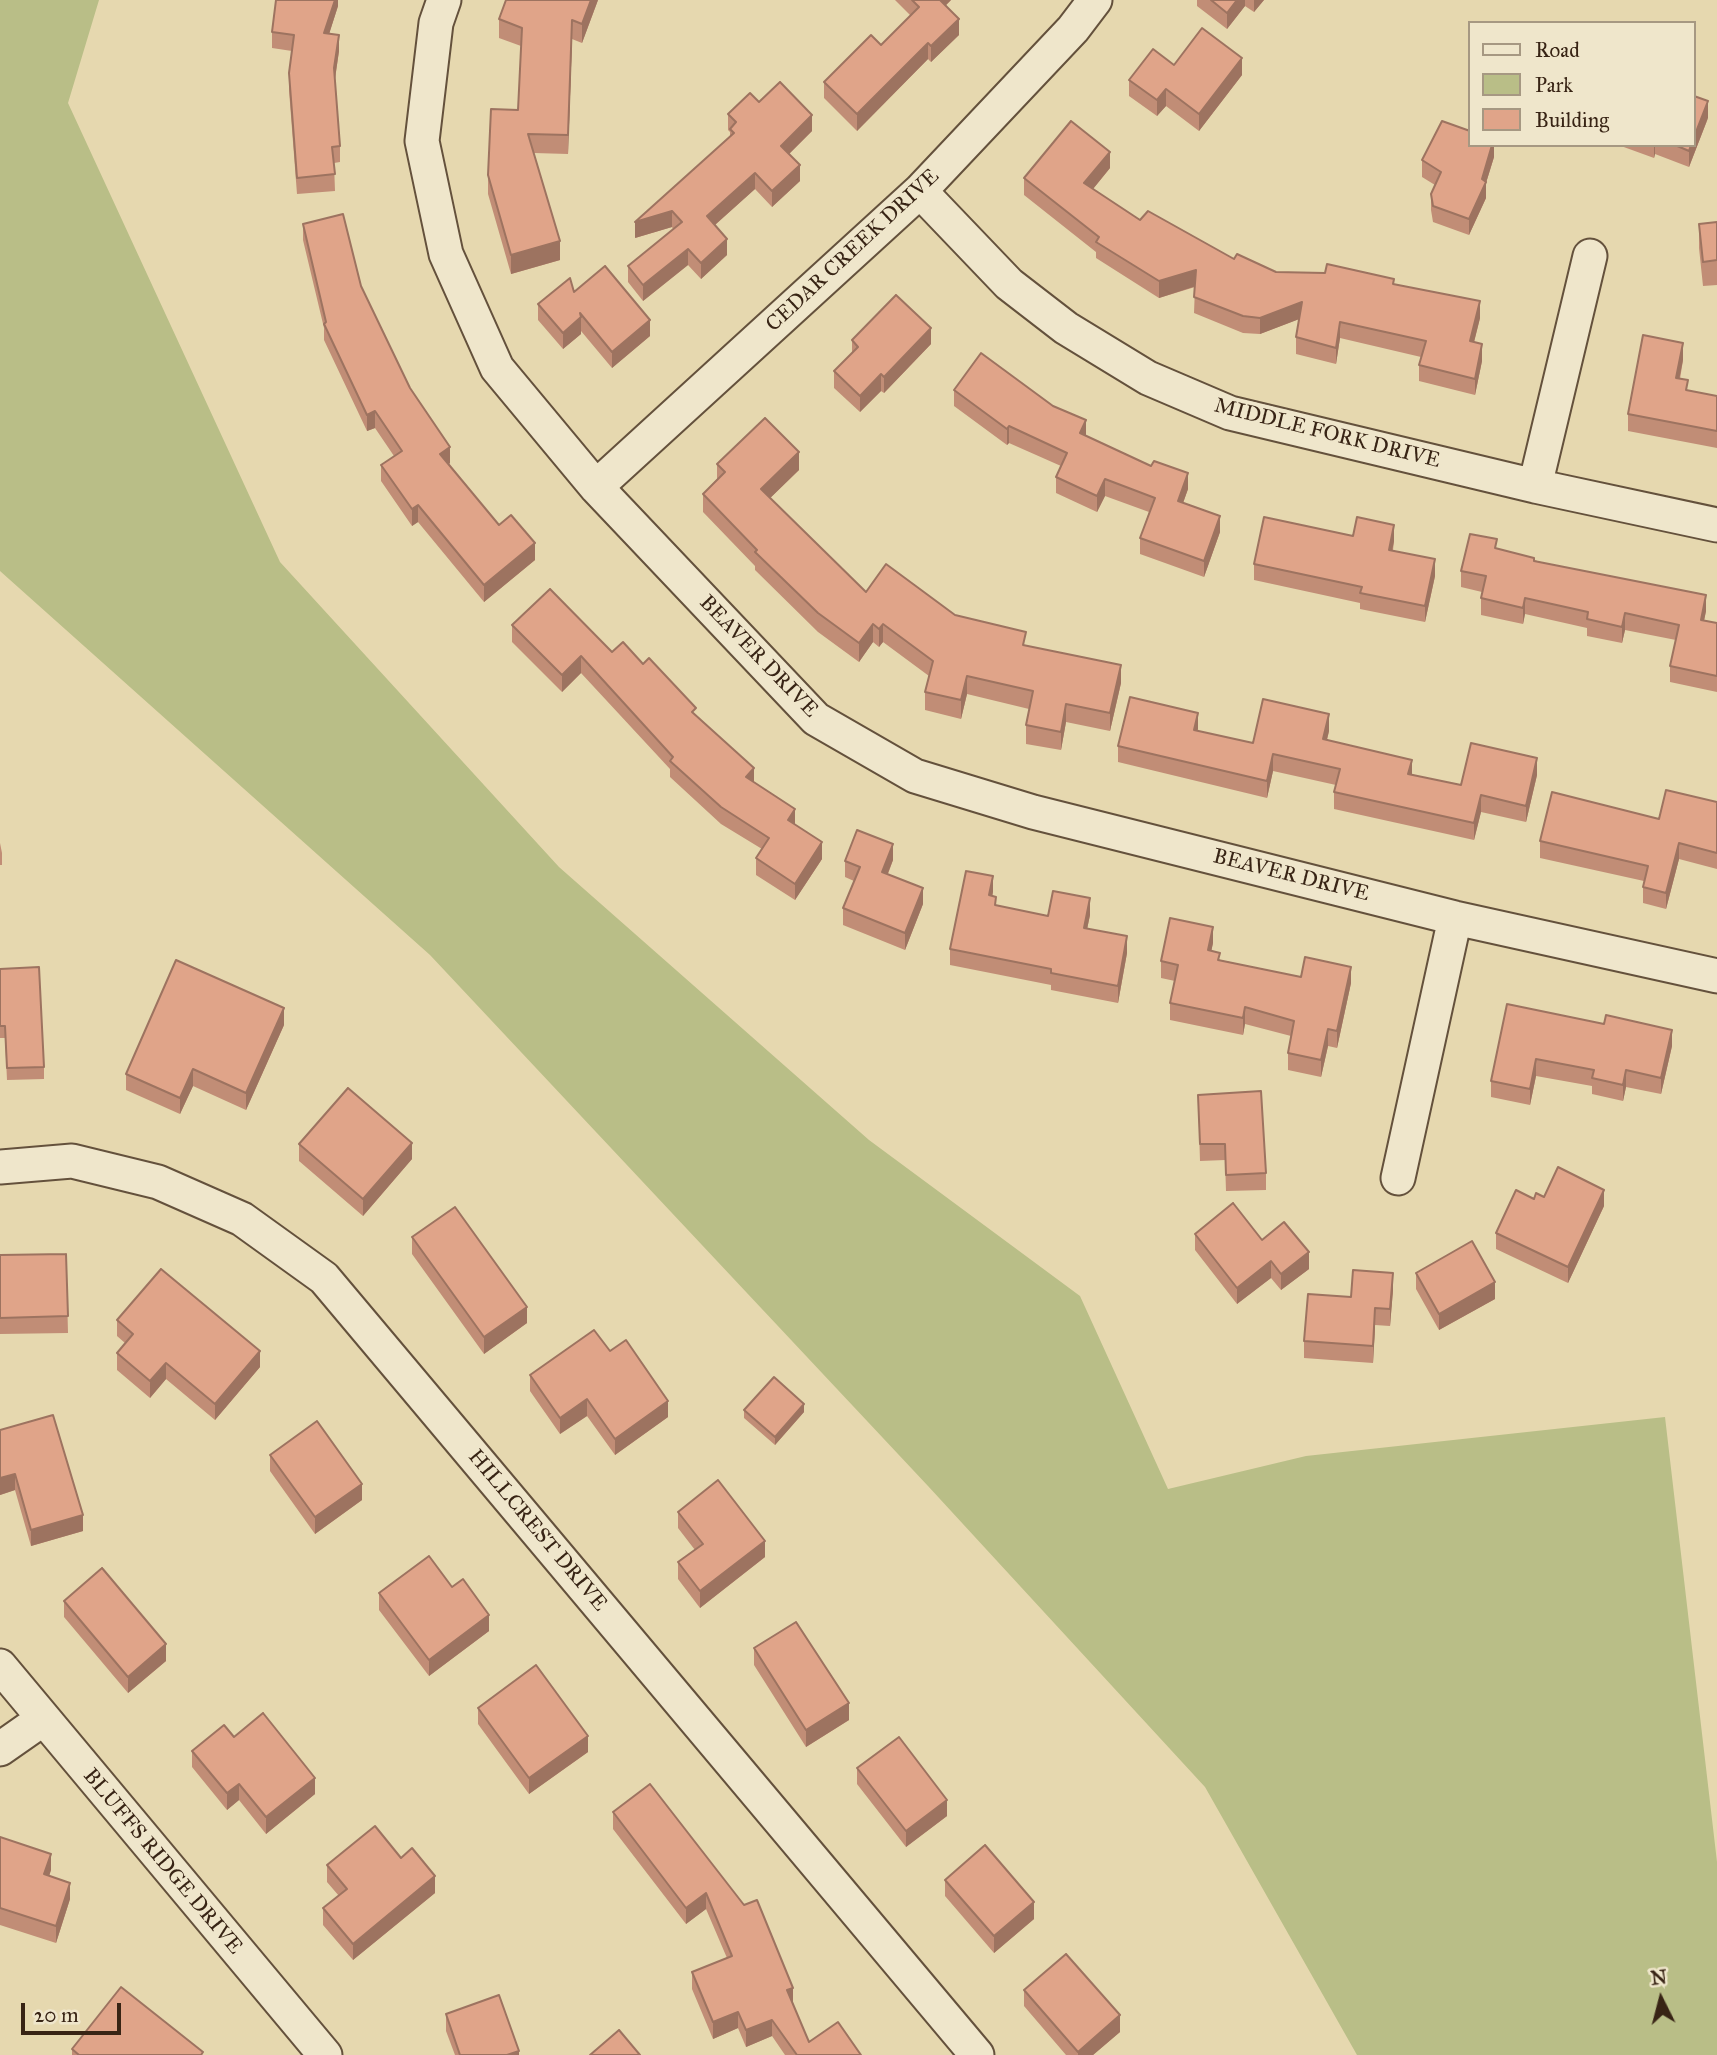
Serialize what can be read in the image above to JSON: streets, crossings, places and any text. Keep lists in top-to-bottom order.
{
  "streets": {
    "street": [
      "CEDAR CREEK DRIVE",
      "MIDDLE FORK DRIVE",
      "BEAVER DRIVE",
      "HILLCREST DRIVE",
      "BLUFFS RIDGE DRIVE"
    ]
  },
  "crossings": [
    ["CEDAR CREEK DRIVE", "MIDDLE FORK DRIVE"],
    ["CEDAR CREEK DRIVE", "BEAVER DRIVE"]
  ],
  "legend": ["Road", "Park", "Building"],
  "scale_bar": "20 m",
  "north": "top"
}
